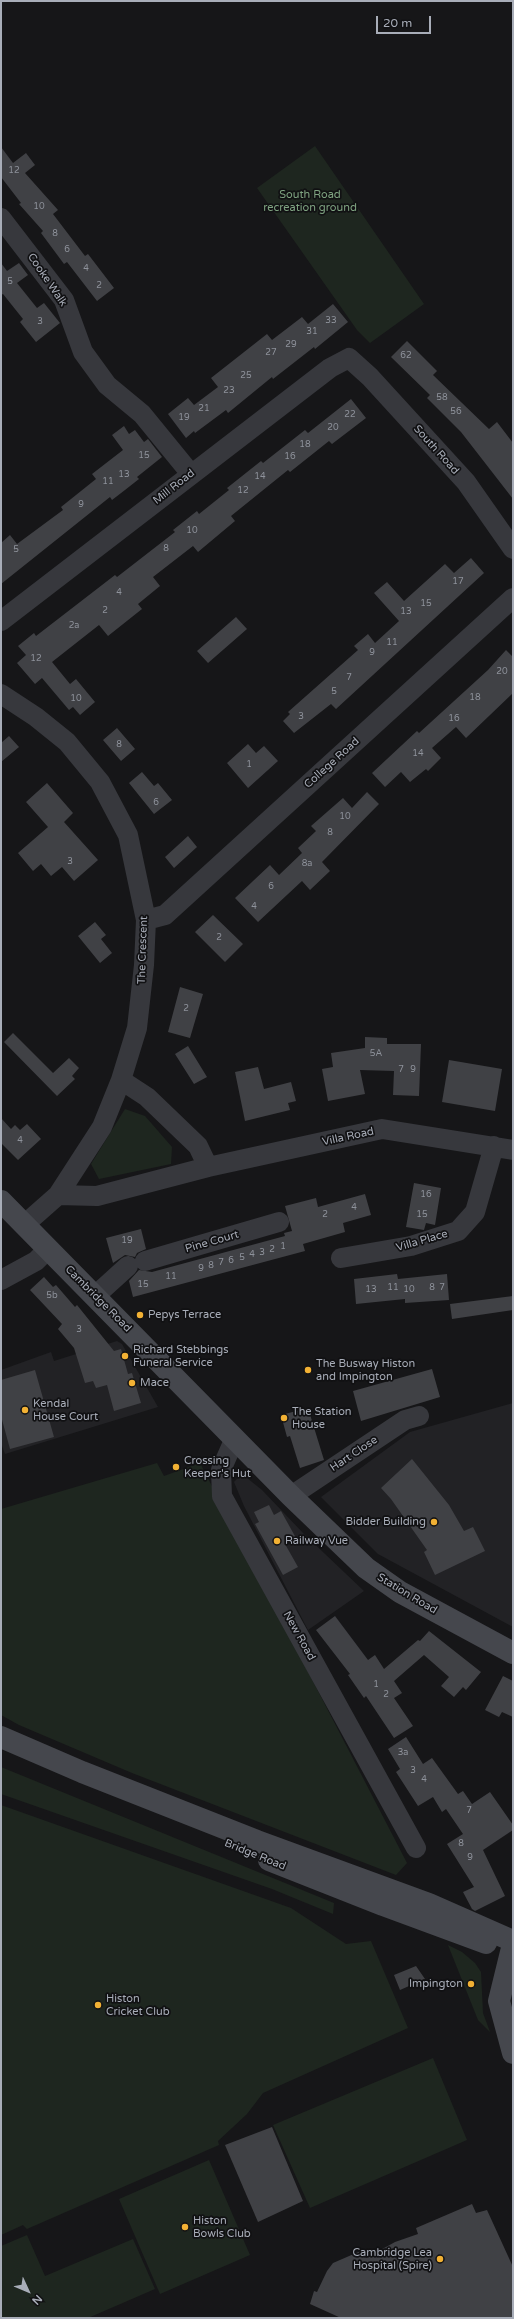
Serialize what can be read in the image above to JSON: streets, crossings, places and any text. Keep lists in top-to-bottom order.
{
  "streets": {
    "main road": ["Cambridge Road", "Station Road", "Bridge Road"],
    "street": [
      "Cooke Walk",
      "South Road",
      "Mill Road",
      "College Road",
      "The Crescent",
      "Villa Road",
      "Villa Place",
      "Pine Court",
      "Hart Close",
      "New Road"
    ]
  },
  "crossings": [
    ["Cooke Walk", "Mill Road"],
    ["South Road", "Mill Road"],
    ["College Road", "The Crescent"],
    ["The Crescent", "Villa Road"],
    ["The Crescent", "Cambridge Road"],
    ["Villa Road", "Villa Place"],
    ["Pine Court", "Cambridge Road"],
    ["Cambridge Road", "Station Road"],
    ["Hart Close", "Station Road"],
    ["Station Road", "New Road"]
  ],
  "parks": ["South Road recreation ground"],
  "places": [
    "Pepys Terrace",
    "Richard Stebbings Funeral Service",
    "The Busway Histon and Impington",
    "Mace",
    "Kendal House Court",
    "The Station House",
    "Crossing Keeper's Hut",
    "Bidder Building",
    "Railway Vue",
    "Impington",
    "Histon Cricket Club",
    "Histon Bowls Club",
    "Cambridge Lea Hospital (Spire)"
  ],
  "house_numbers": [
    "12",
    "10",
    "8",
    "6",
    "4",
    "5",
    "2",
    "33",
    "3",
    "31",
    "29",
    "27",
    "62",
    "25",
    "23",
    "58",
    "21",
    "56",
    "22",
    "19",
    "20",
    "18",
    "15",
    "16",
    "13",
    "14",
    "11",
    "12",
    "9",
    "10",
    "8",
    "5",
    "17",
    "4",
    "15",
    "2",
    "13",
    "2a",
    "11",
    "9",
    "12",
    "20",
    "7",
    "5",
    "18",
    "10",
    "3",
    "16",
    "8",
    "14",
    "1",
    "6",
    "10",
    "8",
    "3",
    "8a",
    "6",
    "4",
    "2",
    "2",
    "5A",
    "7",
    "9",
    "4",
    "16",
    "4",
    "2",
    "15",
    "19",
    "1",
    "2",
    "3",
    "4",
    "5",
    "6",
    "7",
    "8",
    "9",
    "11",
    "15",
    "11",
    "8",
    "7",
    "13",
    "10",
    "5b",
    "3",
    "1",
    "2",
    "3a",
    "3",
    "4",
    "7",
    "8",
    "9"
  ],
  "scale_bar": "20 m",
  "north": "bottom right"
}
